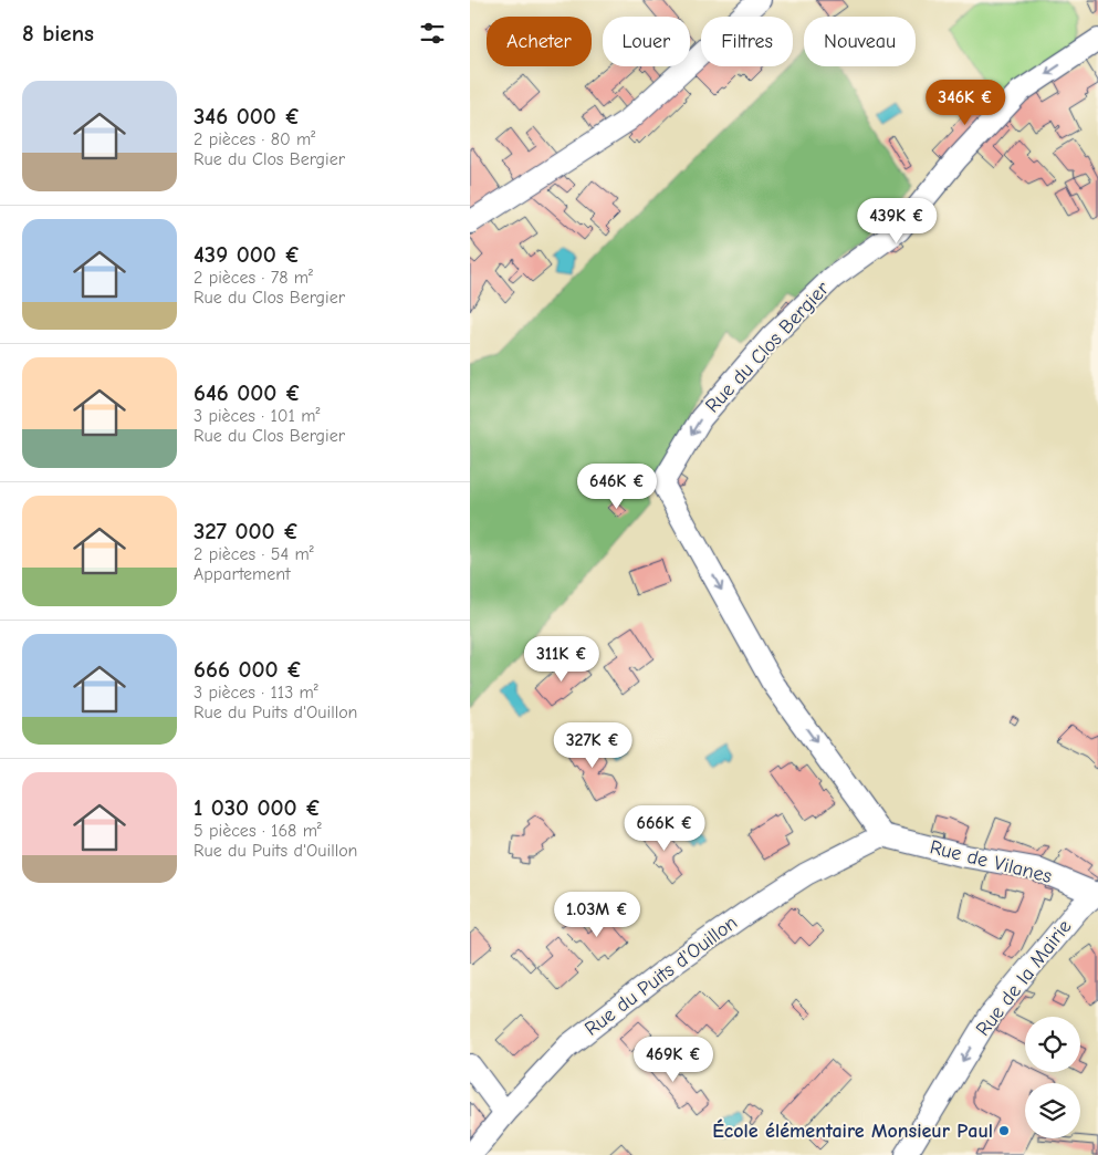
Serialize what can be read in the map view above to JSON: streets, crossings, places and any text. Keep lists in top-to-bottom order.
{
  "streets": {
    "street": [
      "Rue du Clos Bergier",
      "Rue de Vilanes",
      "Rue du Puits d'Ouillon",
      "Rue de la Mairie"
    ]
  },
  "crossings": [
    ["Rue du Clos Bergier", "Rue de Vilanes"],
    ["Rue du Clos Bergier", "Rue du Puits d'Ouillon"],
    ["Rue de Vilanes", "Rue du Puits d'Ouillon"],
    ["Rue de Vilanes", "Rue de la Mairie"]
  ],
  "one_way": ["Rue de la Mairie"],
  "places": ["École élémentaire Monsieur Paul"],
  "page": {
    "heading": "8 biens",
    "chip": [
      "Acheter",
      "Louer",
      "Filtres",
      "Nouveau"
    ],
    "list": [
      {
        "name": "346 000 €",
        "note": "2 pièces · 80 m² · Rue du Clos Bergier"
      },
      {
        "name": "439 000 €",
        "note": "2 pièces · 78 m² · Rue du Clos Bergier"
      },
      {
        "name": "646 000 €",
        "note": "3 pièces · 101 m² · Rue du Clos Bergier"
      },
      {
        "name": "327 000 €",
        "note": "2 pièces · 54 m² · Appartement"
      },
      {
        "name": "666 000 €",
        "note": "3 pièces · 113 m² · Rue du Puits d'Ouillon"
      },
      {
        "name": "1 030 000 €",
        "note": "5 pièces · 168 m² · Rue du Puits d'Ouillon"
      }
    ],
    "price": [
      "346K €",
      "439K €",
      "646K €",
      "311K €",
      "327K €",
      "666K €",
      "1.03M €",
      "469K €"
    ]
  }
}
